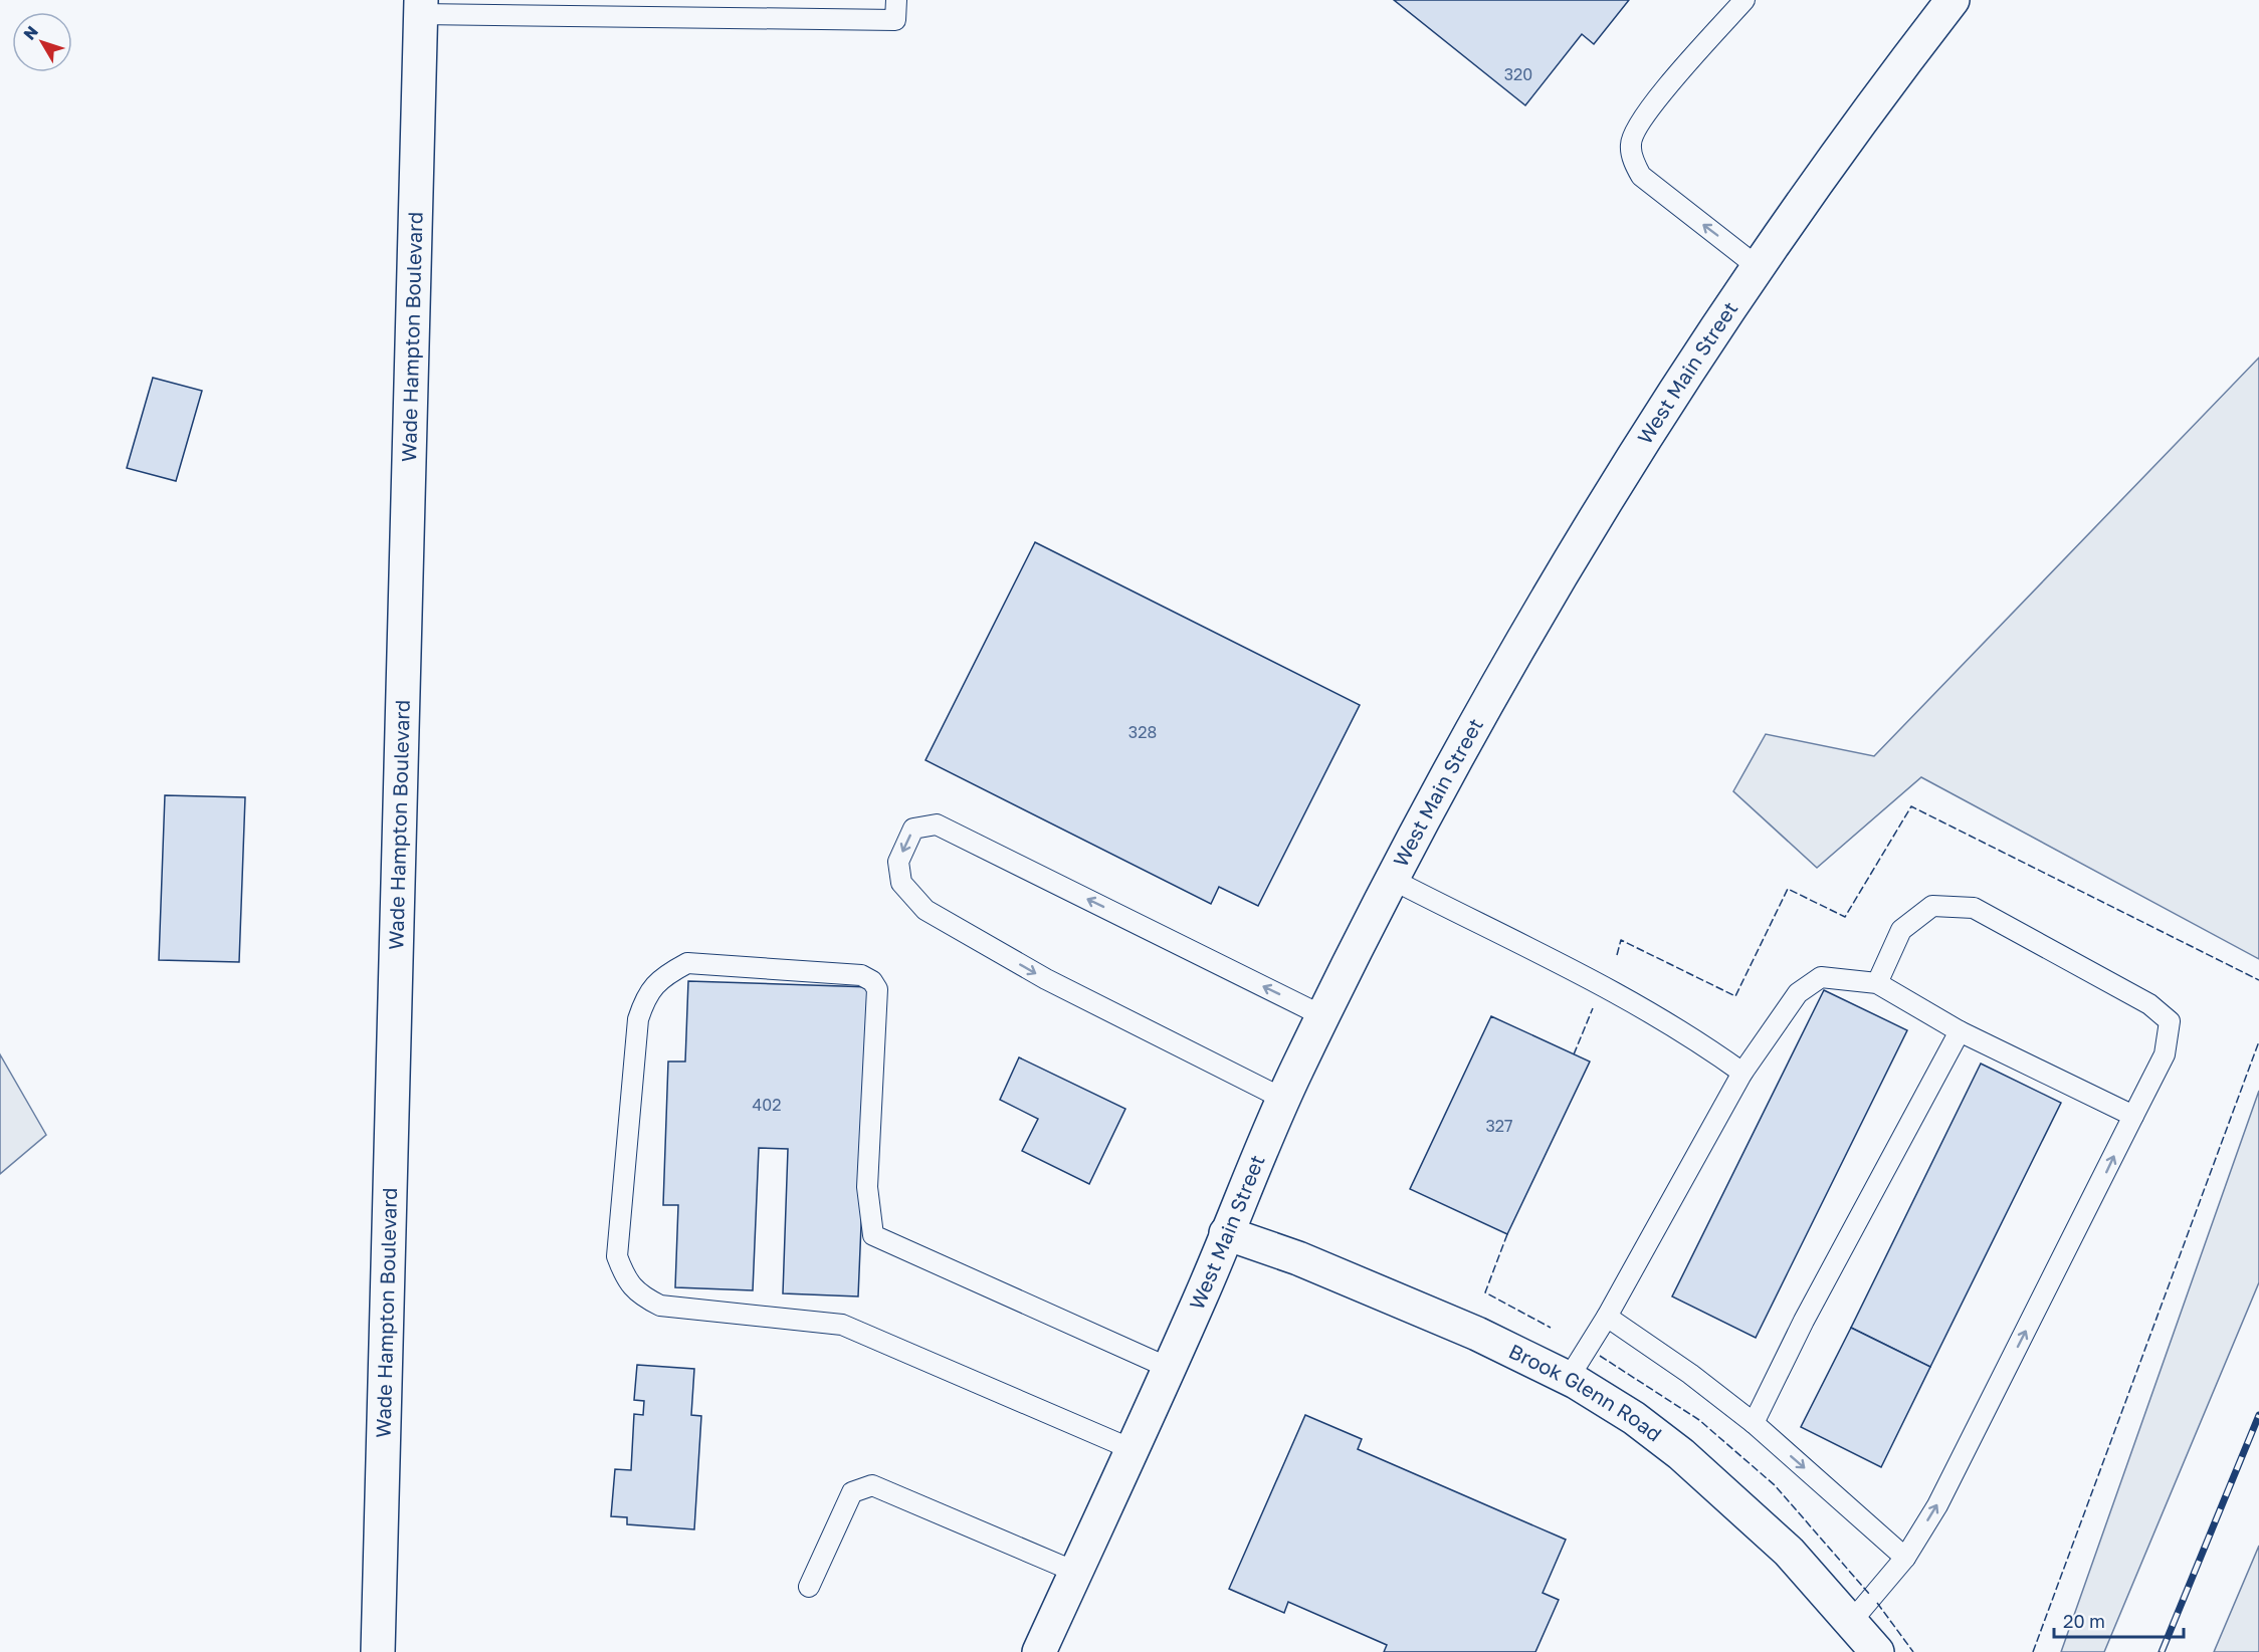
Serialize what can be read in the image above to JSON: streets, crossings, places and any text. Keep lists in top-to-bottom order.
{
  "streets": {
    "street": ["Wade Hampton Boulevard", "West Main Street", "Brook Glenn Road"]
  },
  "crossings": [
    ["West Main Street", "Brook Glenn Road"]
  ],
  "house_numbers": [
    "320",
    "328",
    "402",
    "327"
  ],
  "scale_bar": "20 m",
  "north": "top left"
}
